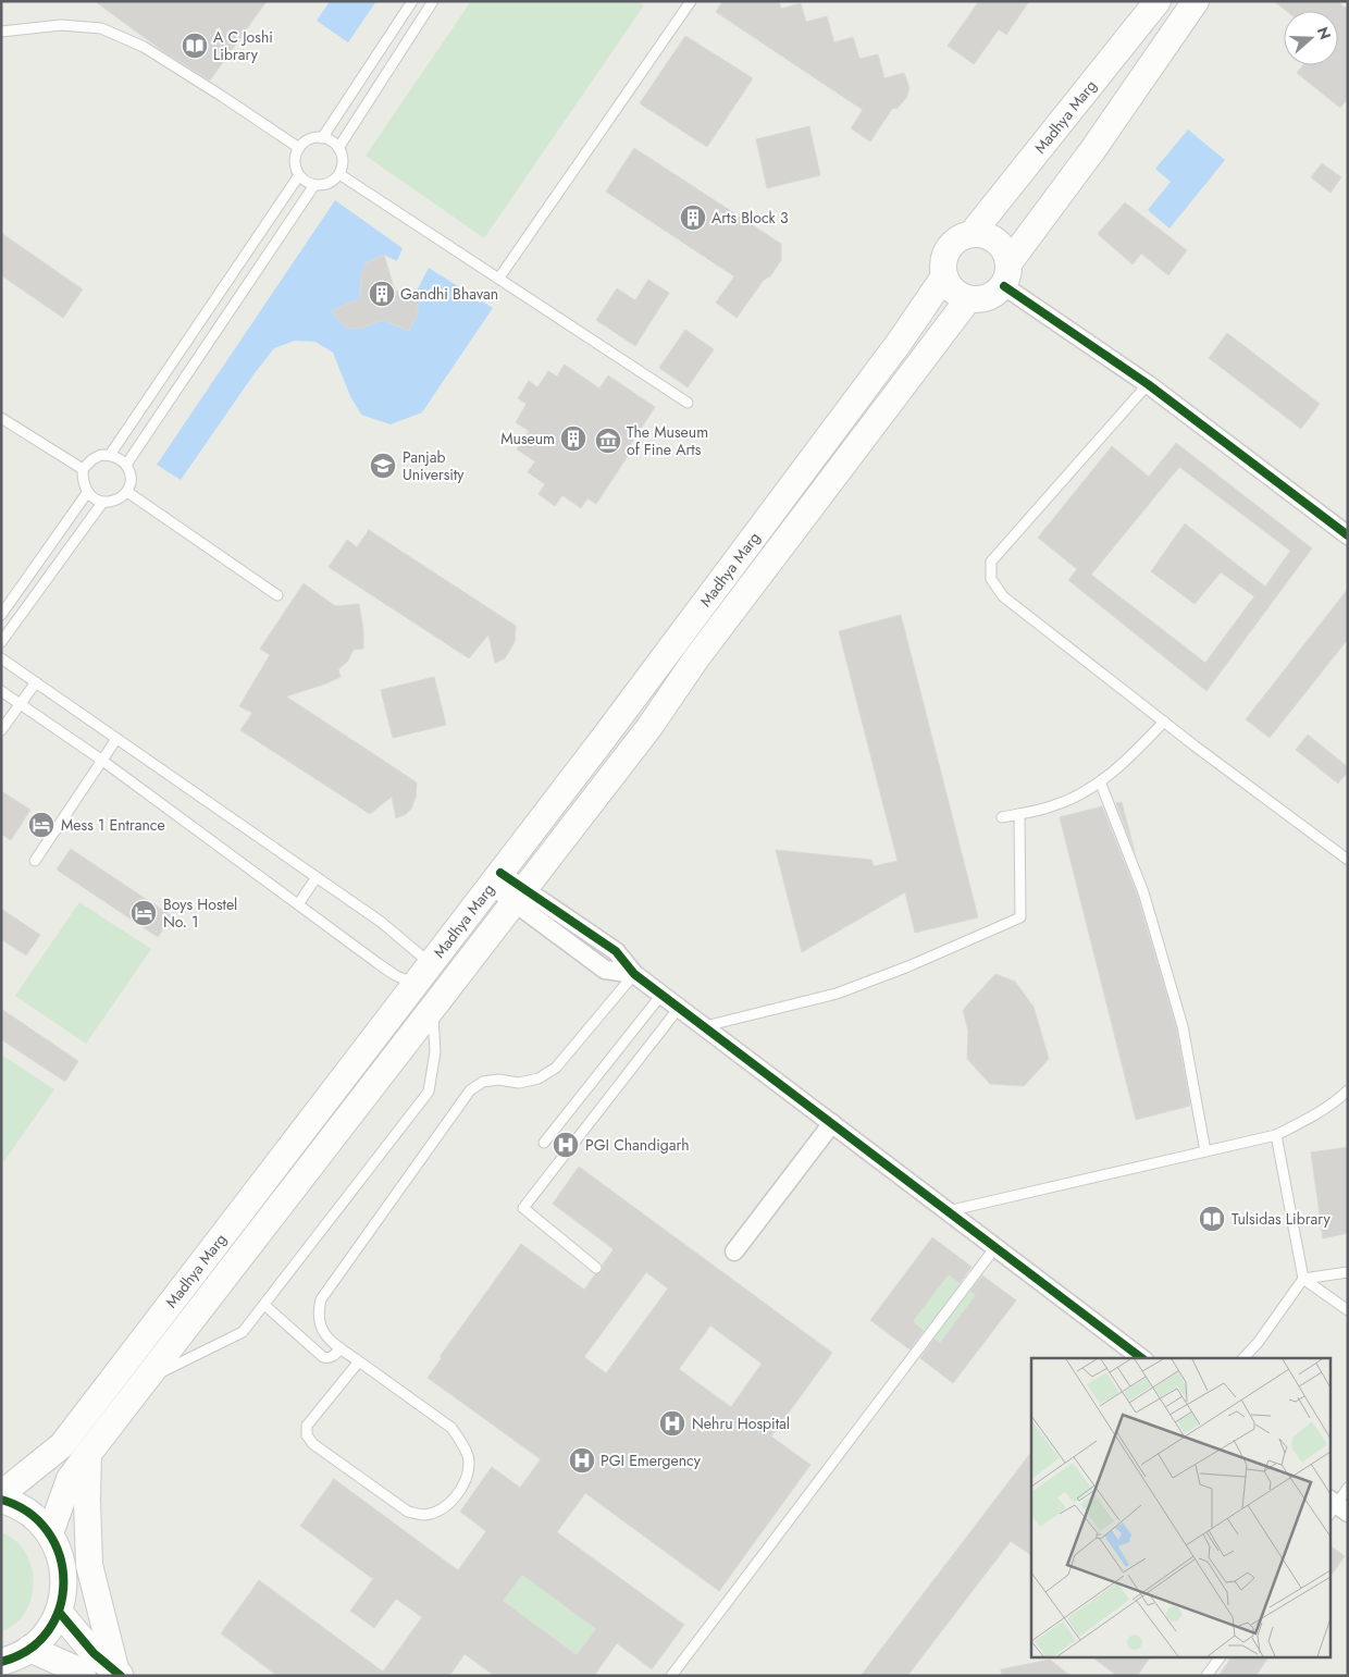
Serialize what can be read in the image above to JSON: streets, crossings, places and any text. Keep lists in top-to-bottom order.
{
  "streets": {
    "main road": ["Madhya Marg"]
  },
  "places": {
    "library": ["A C Joshi Library", "Tulsidas Library"],
    "building": ["Arts Block 3", "Gandhi Bhavan", "Museum"],
    "museum": ["The Museum of Fine Arts"],
    "school or university": ["Panjab University"],
    "hotel": ["Mess 1 Entrance", "Boys Hostel No. 1"],
    "hospital": ["PGI Chandigarh", "Nehru Hospital", "PGI Emergency"]
  },
  "north": "right"
}
